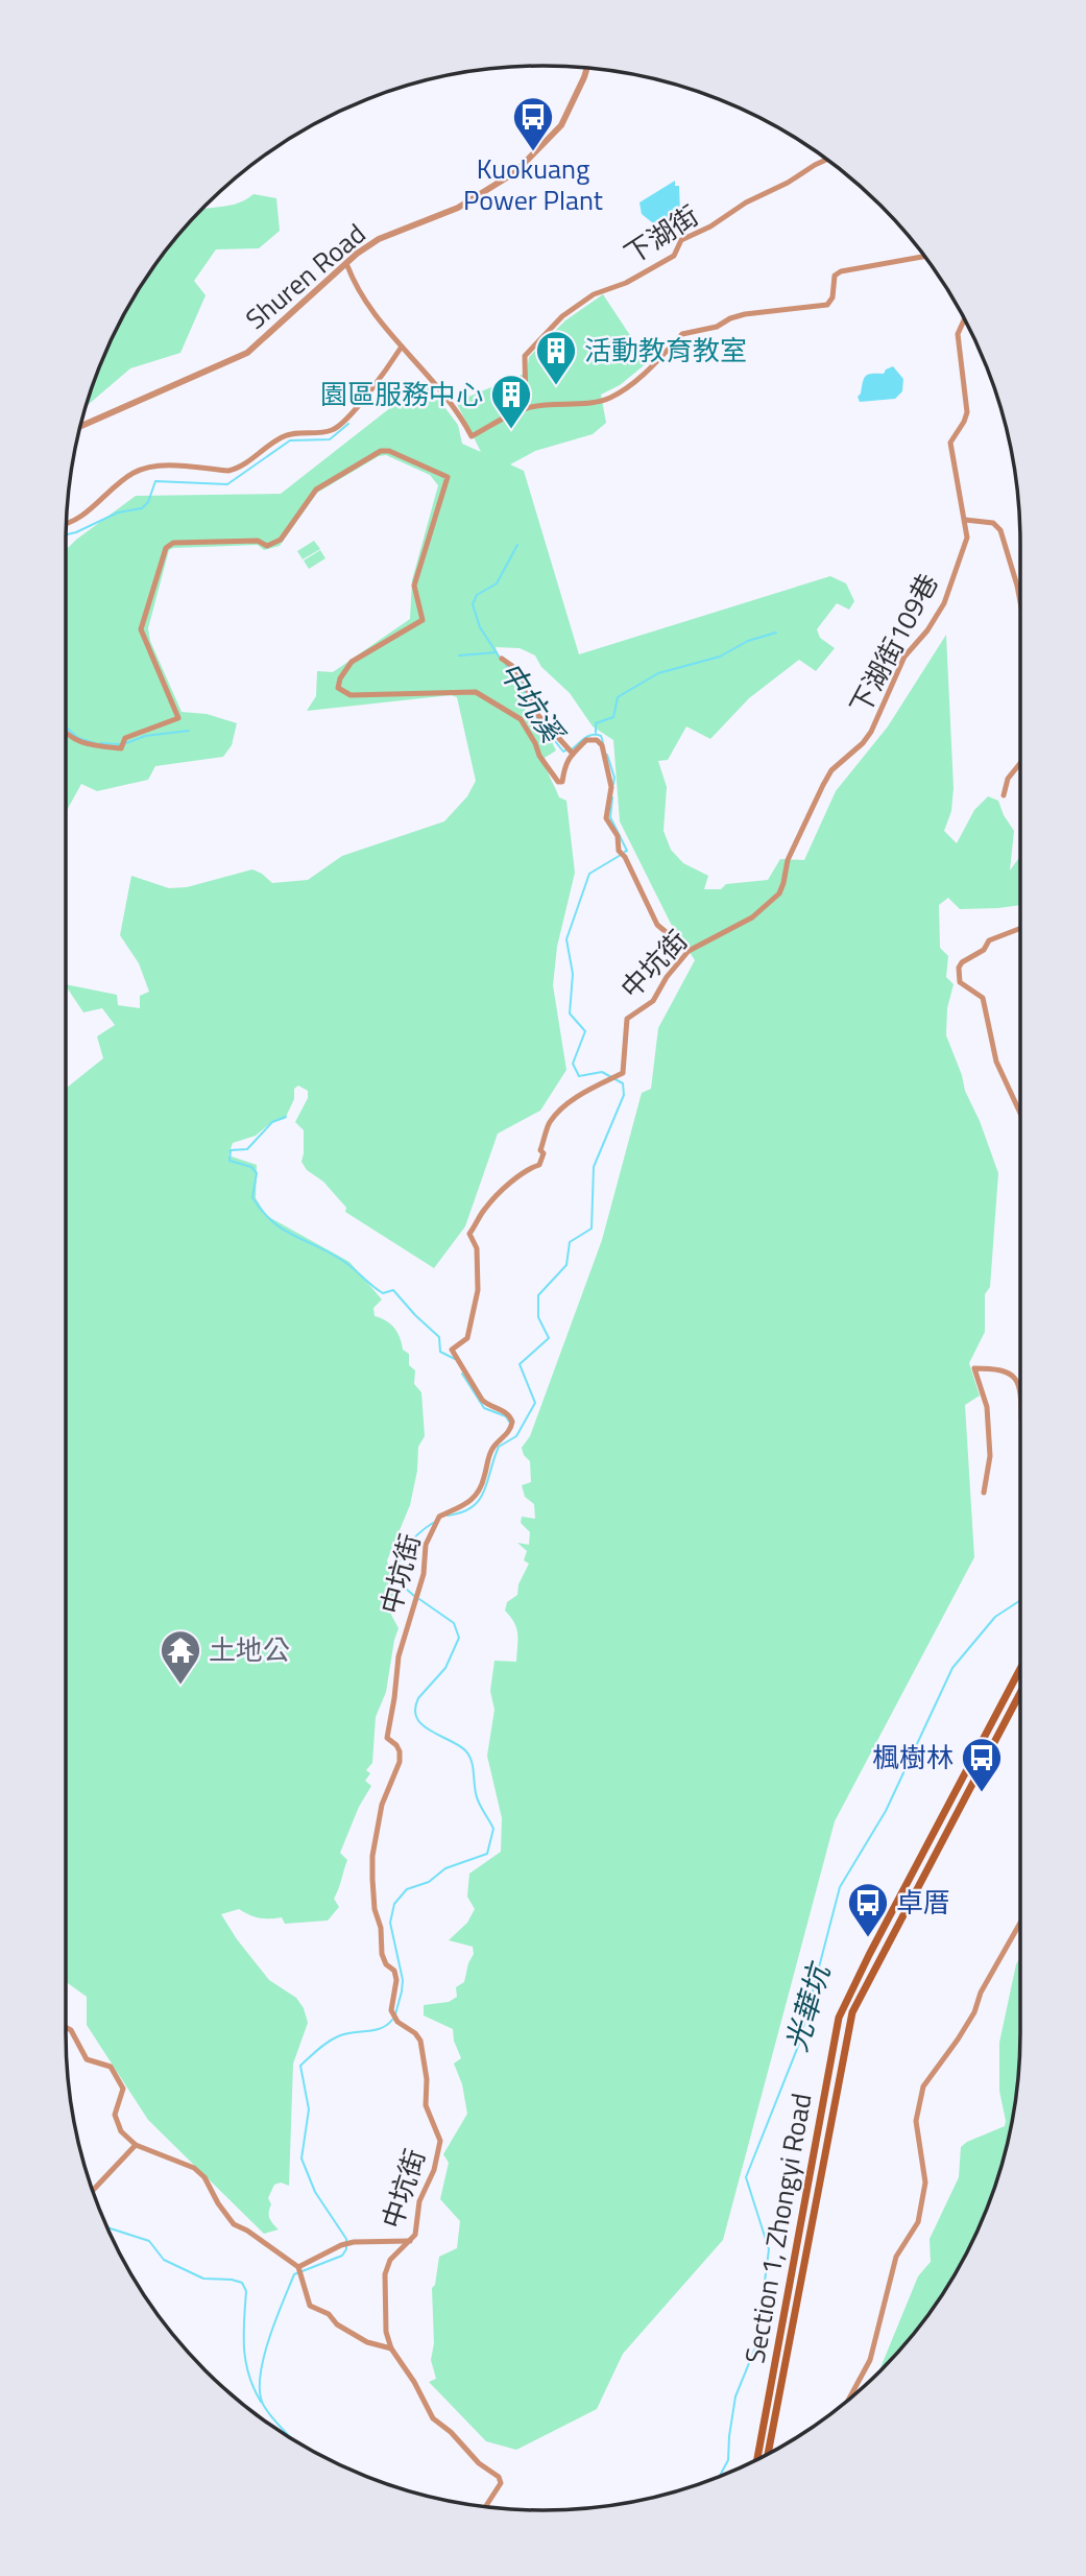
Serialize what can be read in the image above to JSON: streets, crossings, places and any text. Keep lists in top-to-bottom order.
{
  "streets": {
    "main road": ["Section 1, Zhongyi Road"],
    "street": [
      "下湖街",
      "Shuren Road",
      "下湖街109巷",
      "中坑街"
    ]
  },
  "crossings": [
    ["下湖街109巷", "中坑街"]
  ],
  "water": ["中坑溪", "光華坑"],
  "places": {
    "bus stop": ["Kuokuang Power Plant", "楓樹林", "卓厝"],
    "building": ["活動教育教室", "園區服務中心"],
    "temple": ["土地公"]
  }
}
